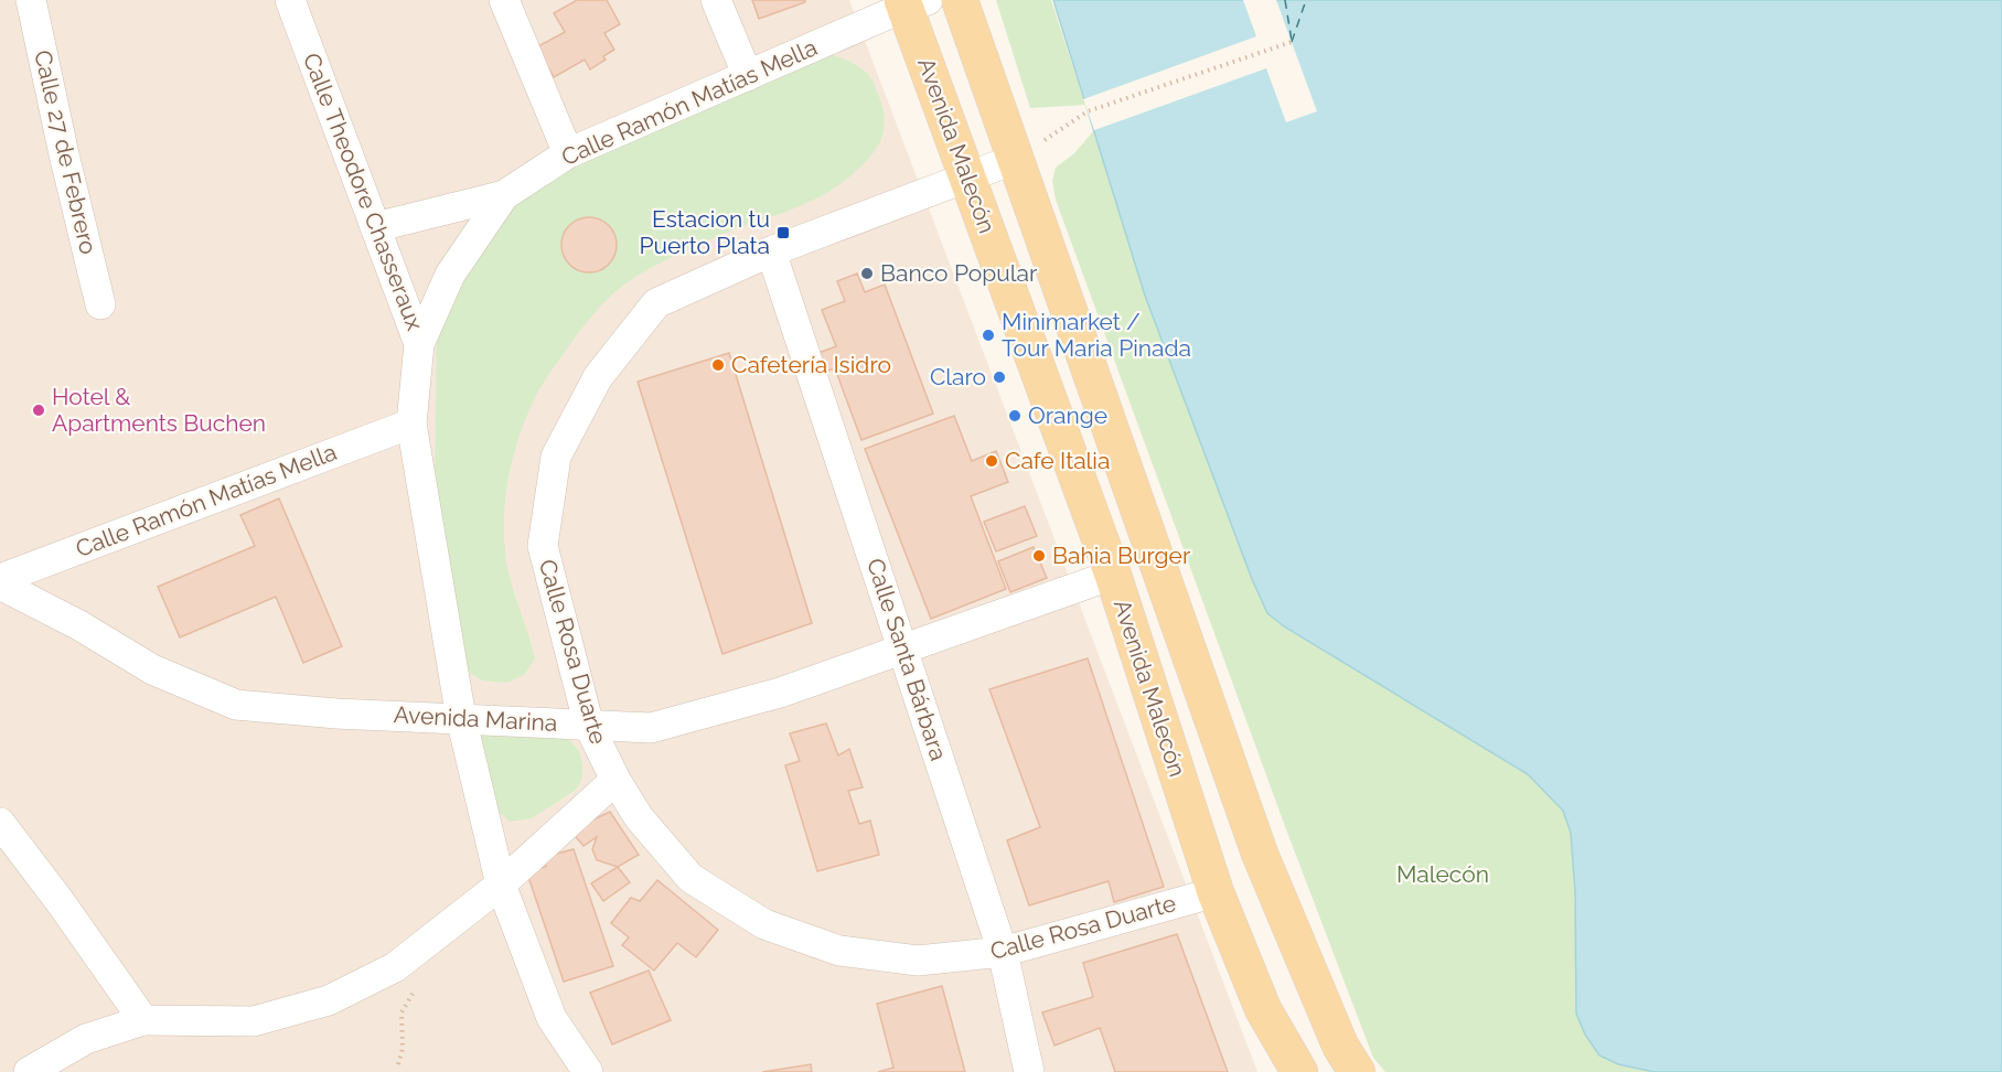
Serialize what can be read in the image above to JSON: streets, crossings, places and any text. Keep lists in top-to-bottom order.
{
  "streets": {
    "main road": ["Avenida Malecón"],
    "street": [
      "Calle Ramón Matías Mella",
      "Calle 27 de Febrero",
      "Calle Theodore Chasseraux",
      "Calle Rosa Duarte",
      "Calle Santa Bárbara",
      "Avenida Marina"
    ]
  },
  "crossings": [
    ["Calle Ramón Matías Mella", "Avenida Malecón"],
    ["Calle Ramón Matías Mella", "Calle Theodore Chasseraux"],
    ["Avenida Malecón", "Calle Rosa Duarte"],
    ["Avenida Malecón", "Avenida Marina"],
    ["Calle Theodore Chasseraux", "Avenida Marina"],
    ["Calle Rosa Duarte", "Calle Santa Bárbara"],
    ["Calle Rosa Duarte", "Avenida Marina"],
    ["Calle Santa Bárbara", "Avenida Marina"]
  ],
  "parks": ["Malecón"],
  "places": {
    "transit": ["Estacion tu Puerto Plata"],
    "other": [
      "Banco Popular",
      "Minimarket / Tour Maria Pinada",
      "Cafetería Isidro",
      "Claro",
      "Hotel & Apartments Buchen",
      "Orange",
      "Cafe Italia",
      "Bahia Burger"
    ]
  }
}
